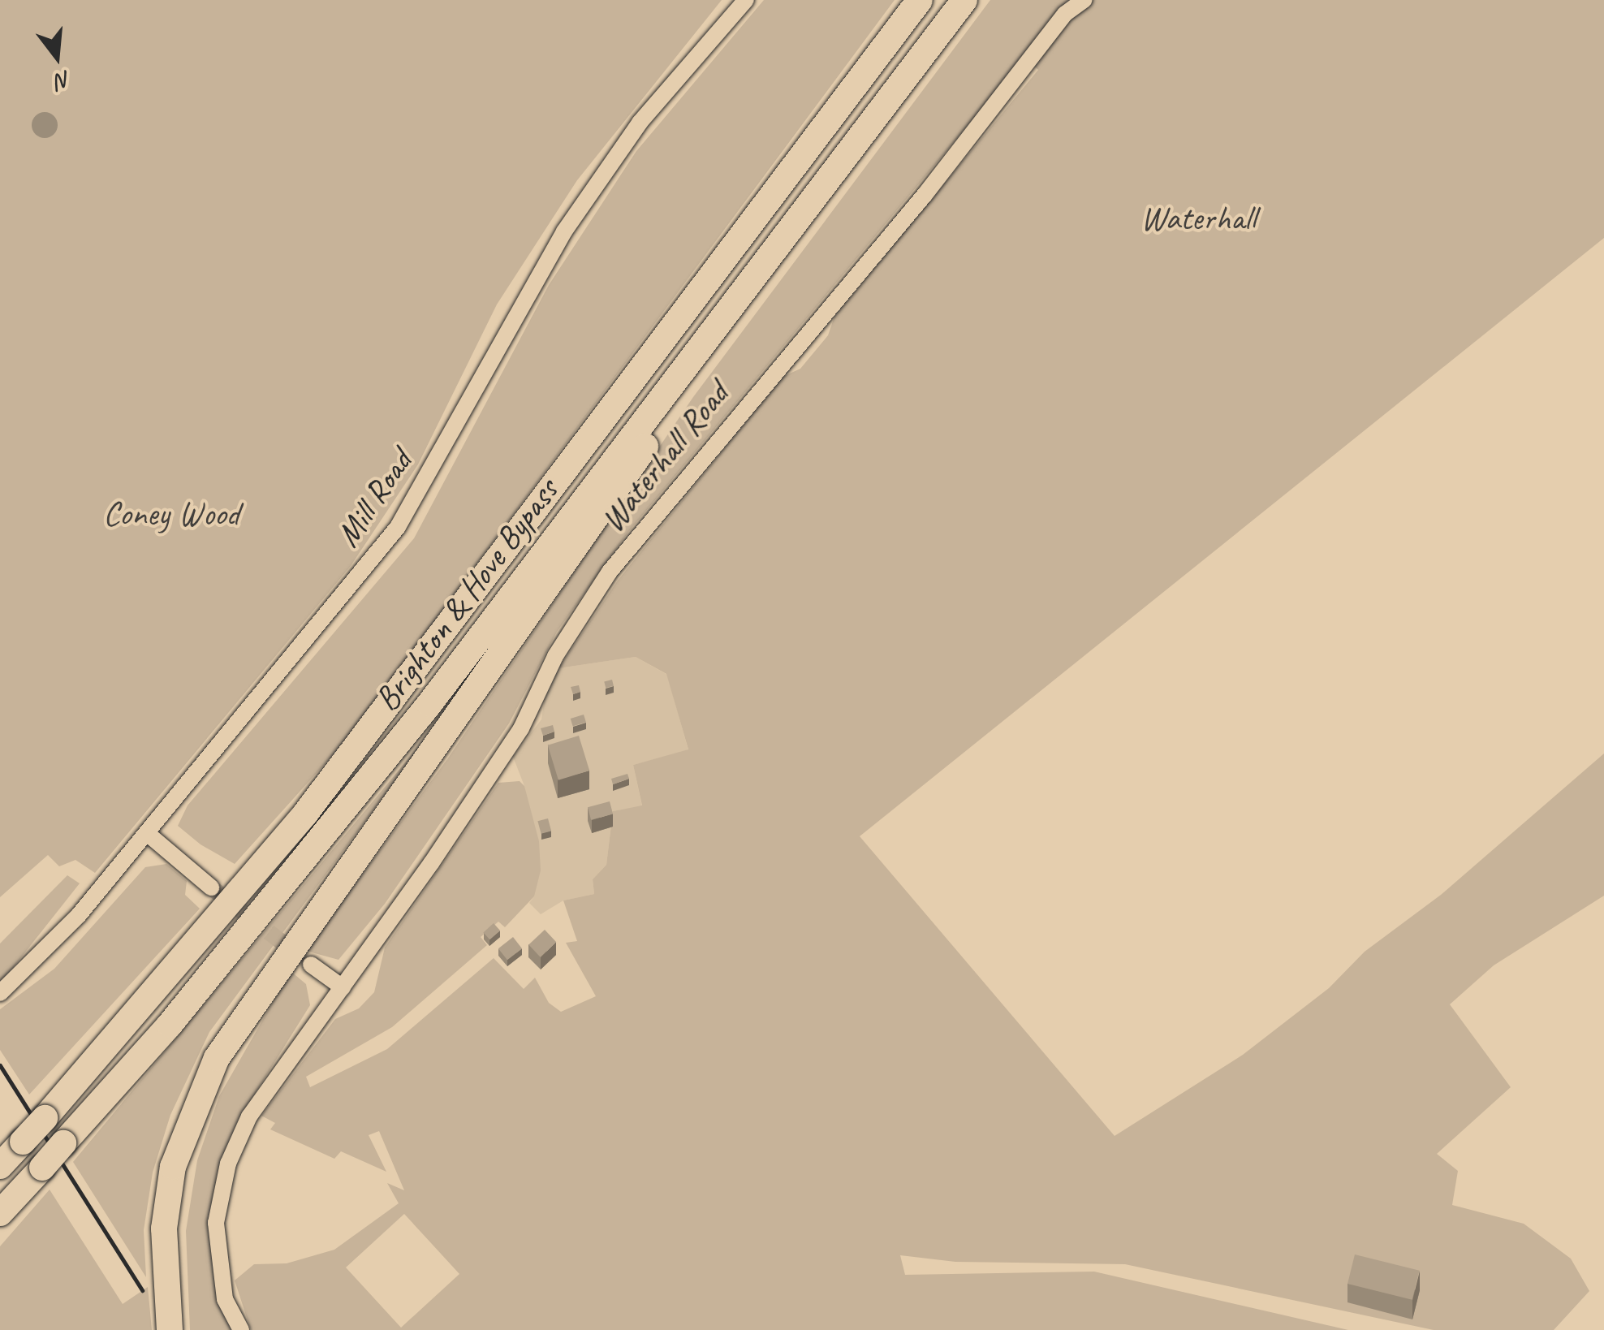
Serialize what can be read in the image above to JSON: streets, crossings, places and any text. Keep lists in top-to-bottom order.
{
  "streets": {
    "highway": ["Brighton & Hove Bypass"],
    "street": ["Waterhall Road", "Mill Road"]
  },
  "parks": ["Waterhall", "Coney Wood"],
  "north": "bottom"
}
